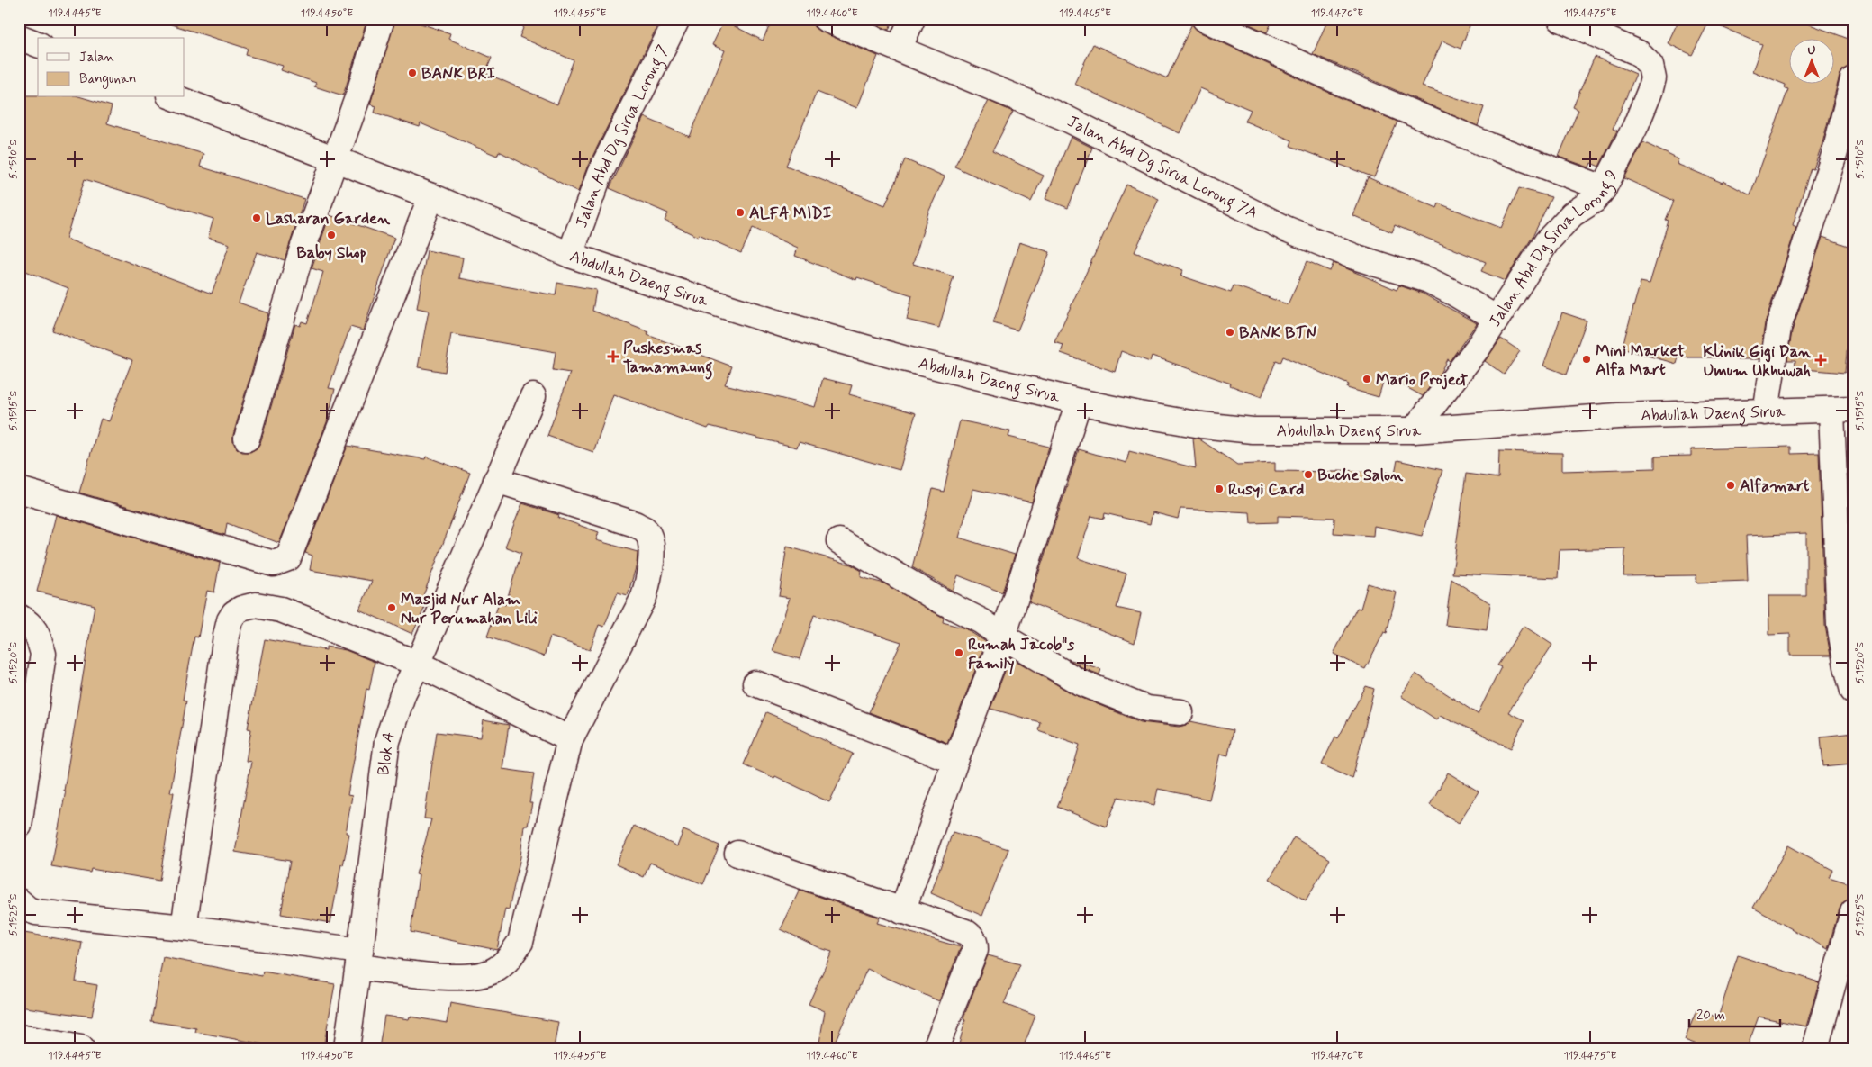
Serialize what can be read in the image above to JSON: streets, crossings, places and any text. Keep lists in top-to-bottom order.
{
  "streets": {
    "street": [
      "Jalan Abd Dg Sirua Lorong 7",
      "Jalan Abd Dg Sirua Lorong 7A",
      "Jalan Abd Dg Sirua Lorong 9",
      "Abdullah Daeng Sirua",
      "Blok A"
    ]
  },
  "crossings": [
    ["Jalan Abd Dg Sirua Lorong 7", "Abdullah Daeng Sirua"],
    ["Jalan Abd Dg Sirua Lorong 7A", "Jalan Abd Dg Sirua Lorong 9"],
    ["Jalan Abd Dg Sirua Lorong 9", "Abdullah Daeng Sirua"]
  ],
  "places": {
    "other": [
      "BANK BRI",
      "ALFA MIDI",
      "Lasharan Garden",
      "Baby Shop",
      "BANK BTN",
      "Mini Market Alfa Mart",
      "Mario Project",
      "Buche Salon",
      "Alfamart",
      "Rusyi Card",
      "Masjid Nur Alam Nur Perumahan Lili",
      "Rumah Jacob\"s Family"
    ],
    "health": ["Puskesmas Tamamaung", "Klinik Gigi Dan Umum Ukhuwah"]
  },
  "legend": ["Jalan", "Bangunan"],
  "scale_bar": "20 m",
  "north": "top",
  "coordinates": [
    "119.4445°E",
    "119.4450°E",
    "119.4455°E",
    "119.4460°E",
    "119.4465°E",
    "119.4470°E",
    "119.4475°E",
    "5.1510°S",
    "5.1515°S",
    "5.1520°S",
    "5.1525°S"
  ]
}
